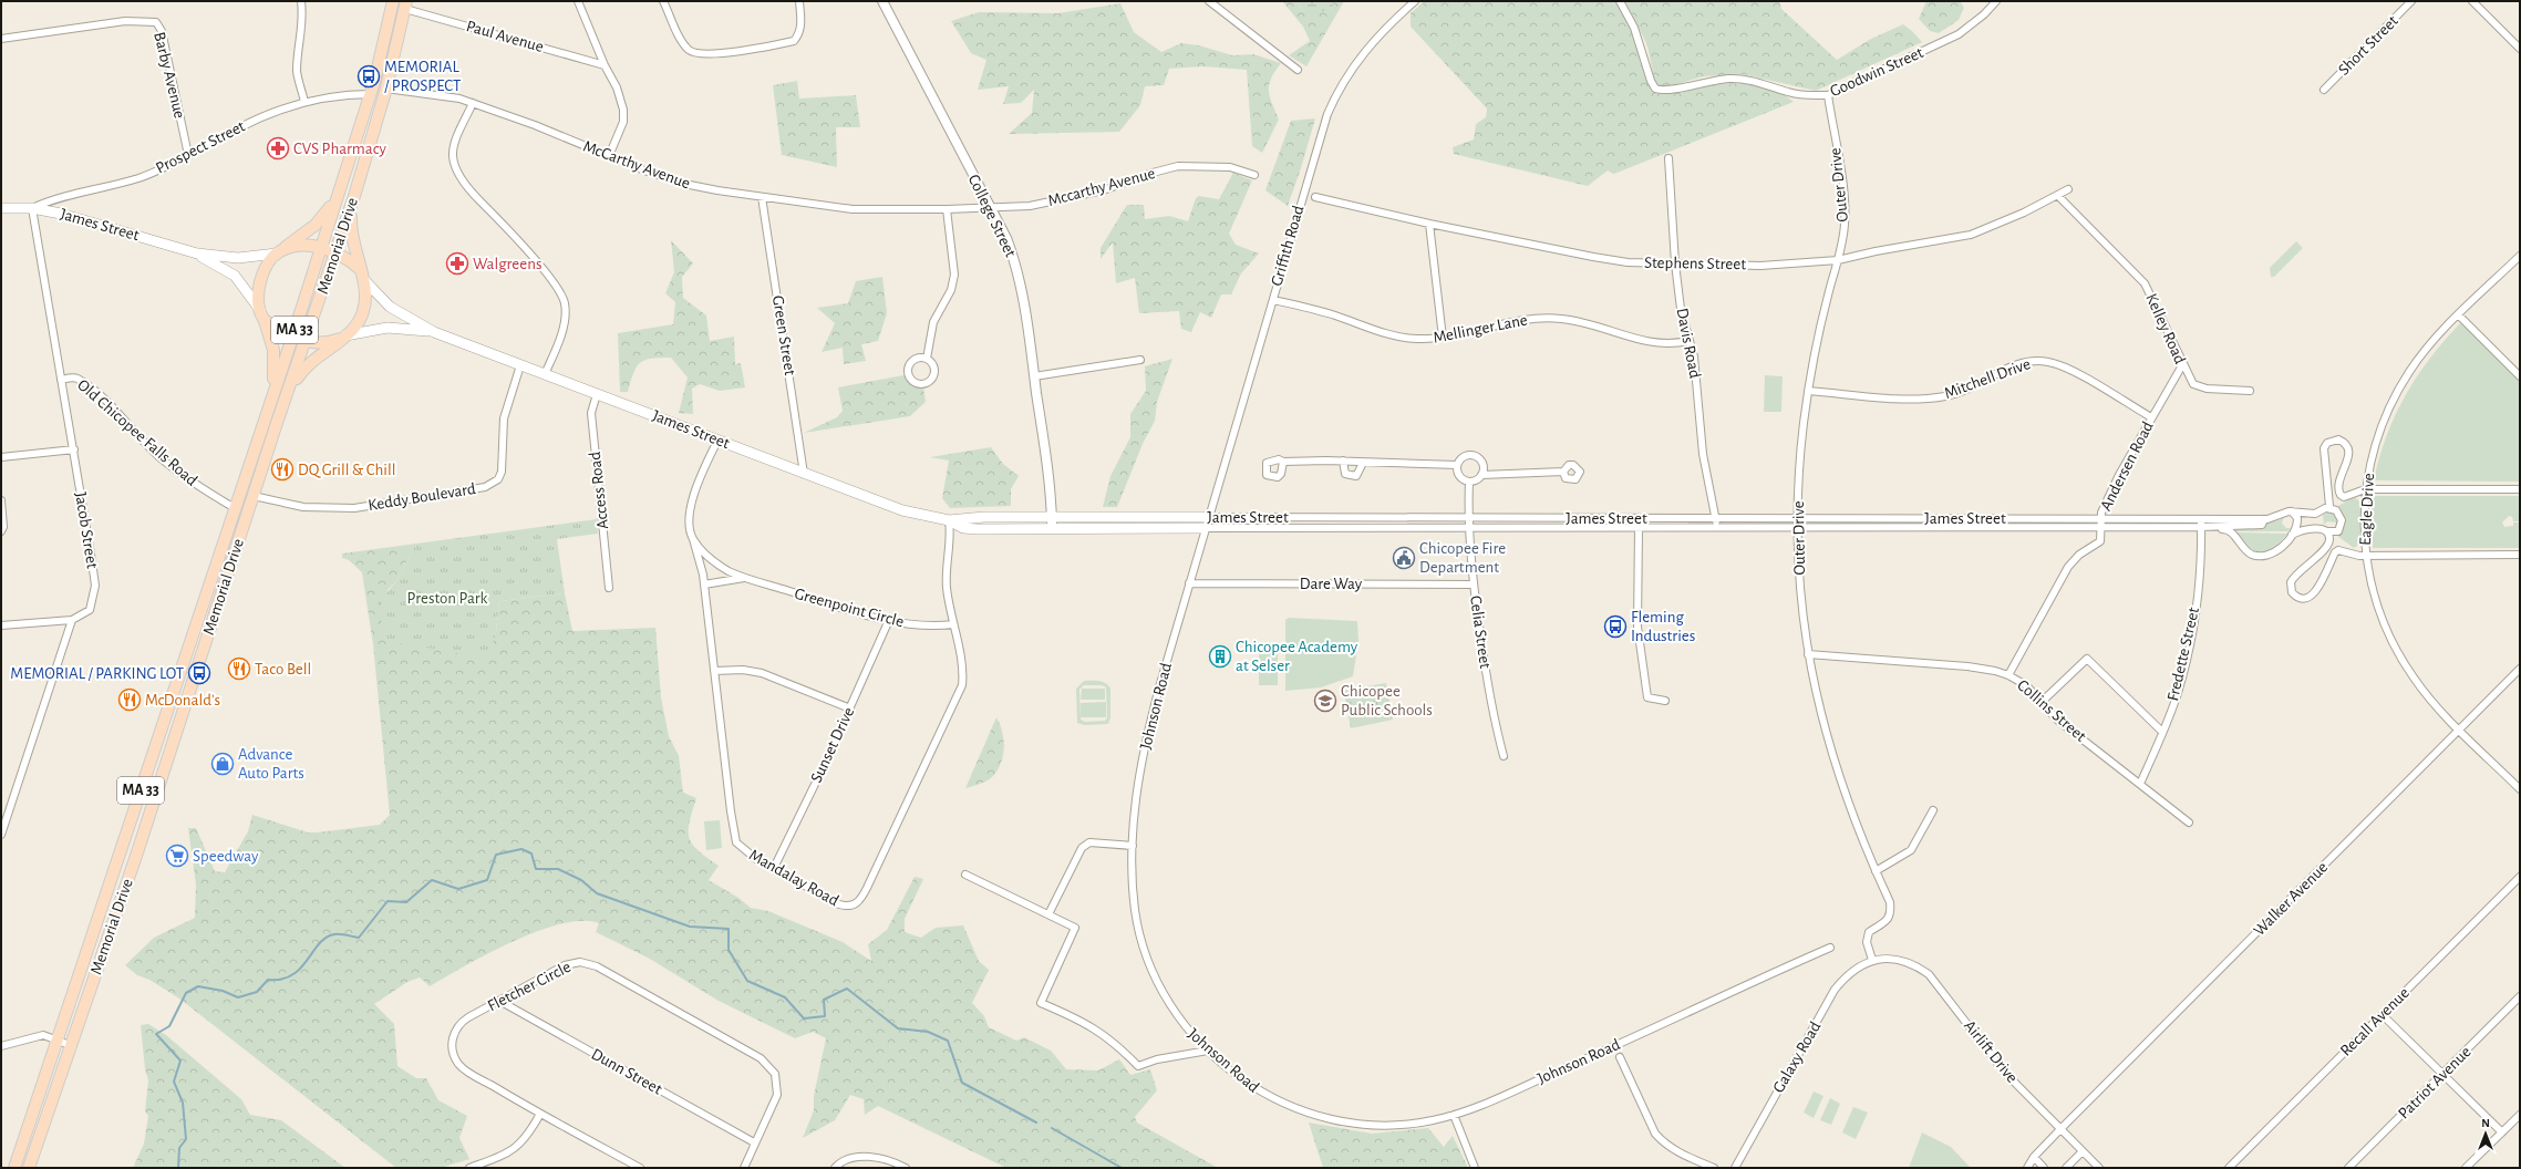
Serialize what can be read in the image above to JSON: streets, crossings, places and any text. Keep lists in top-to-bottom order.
{
  "streets": {
    "main road": ["James Street", "Memorial Drive", "MA 33"],
    "street": [
      "Paul Avenue",
      "Short Street",
      "Goodwin Street",
      "Barby Avenue",
      "Prospect Street",
      "McCarthy Avenue",
      "Outer Drive",
      "Mccarthy Avenue",
      "College Street",
      "Griffith Road",
      "Stephens Street",
      "Mellinger Lane",
      "Kelley Road",
      "Green Street",
      "Davis Road",
      "Mitchell Drive",
      "Old Chicopee Falls Road",
      "Andersen Road",
      "Access Road",
      "Keddy Boulevard",
      "Eagle Drive",
      "Jacob Street",
      "Dare Way",
      "Greenpoint Circle",
      "Celia Street",
      "Fredette Street",
      "Johnson Road",
      "Collins Street",
      "Sunset Drive",
      "Mandalay Road",
      "Walker Avenue",
      "Fletcher Circle",
      "Recall Avenue",
      "Airlift Drive",
      "Galaxy Road",
      "Dunn Street",
      "Patriot Avenue"
    ]
  },
  "crossings": [
    ["Paul Avenue", "Memorial Drive"],
    ["Goodwin Street", "Outer Drive"],
    ["Barby Avenue", "Prospect Street"],
    ["Prospect Street", "James Street"],
    ["Prospect Street", "Memorial Drive"],
    ["Prospect Street", "Jacob Street"],
    ["McCarthy Avenue", "Mccarthy Avenue"],
    ["McCarthy Avenue", "Memorial Drive"],
    ["McCarthy Avenue", "Green Street"],
    ["Outer Drive", "James Street"],
    ["Outer Drive", "Stephens Street"],
    ["Outer Drive", "Mitchell Drive"],
    ["Outer Drive", "Collins Street"],
    ["Outer Drive", "Airlift Drive"],
    ["Outer Drive", "Galaxy Road"],
    ["Mccarthy Avenue", "College Street"],
    ["College Street", "James Street"],
    ["James Street", "Griffith Road"],
    ["James Street", "Green Street"],
    ["James Street", "Davis Road"],
    ["James Street", "Andersen Road"],
    ["James Street", "Access Road"],
    ["James Street", "Keddy Boulevard"],
    ["James Street", "Jacob Street"],
    ["James Street", "Celia Street"],
    ["James Street", "Fredette Street"],
    ["James Street", "Johnson Road"],
    ["James Street", "Mandalay Road"],
    ["Memorial Drive", "Old Chicopee Falls Road"],
    ["Memorial Drive", "Keddy Boulevard"],
    ["Griffith Road", "Mellinger Lane"],
    ["Griffith Road", "Johnson Road"],
    ["Stephens Street", "Kelley Road"],
    ["Stephens Street", "Davis Road"],
    ["Mellinger Lane", "Davis Road"],
    ["Kelley Road", "Andersen Road"],
    ["Mitchell Drive", "Andersen Road"],
    ["Old Chicopee Falls Road", "Jacob Street"],
    ["Andersen Road", "Collins Street"],
    ["Eagle Drive", "Walker Avenue"],
    ["Dare Way", "Celia Street"],
    ["Dare Way", "Johnson Road"],
    ["Greenpoint Circle", "Sunset Drive"],
    ["Greenpoint Circle", "Mandalay Road"],
    ["Fredette Street", "Collins Street"],
    ["Sunset Drive", "Mandalay Road"],
    ["Walker Avenue", "Airlift Drive"],
    ["Fletcher Circle", "Dunn Street"],
    ["Airlift Drive", "Galaxy Road"]
  ],
  "parks": ["Preston Park"],
  "places": {
    "bus stop": ["MEMORIAL / PROSPECT", "Fleming Industries", "MEMORIAL / PARKING LOT"],
    "pharmacy": ["CVS Pharmacy", "Walgreens"],
    "restaurant": ["DQ Grill & Chill", "Taco Bell", "McDonald's"],
    "public building": ["Chicopee Fire Department"],
    "building": ["Chicopee Academy at Selser"],
    "school or university": ["Chicopee Public Schools"],
    "shop": ["Advance Auto Parts"],
    "supermarket": ["Speedway"]
  },
  "north": "top"
}
